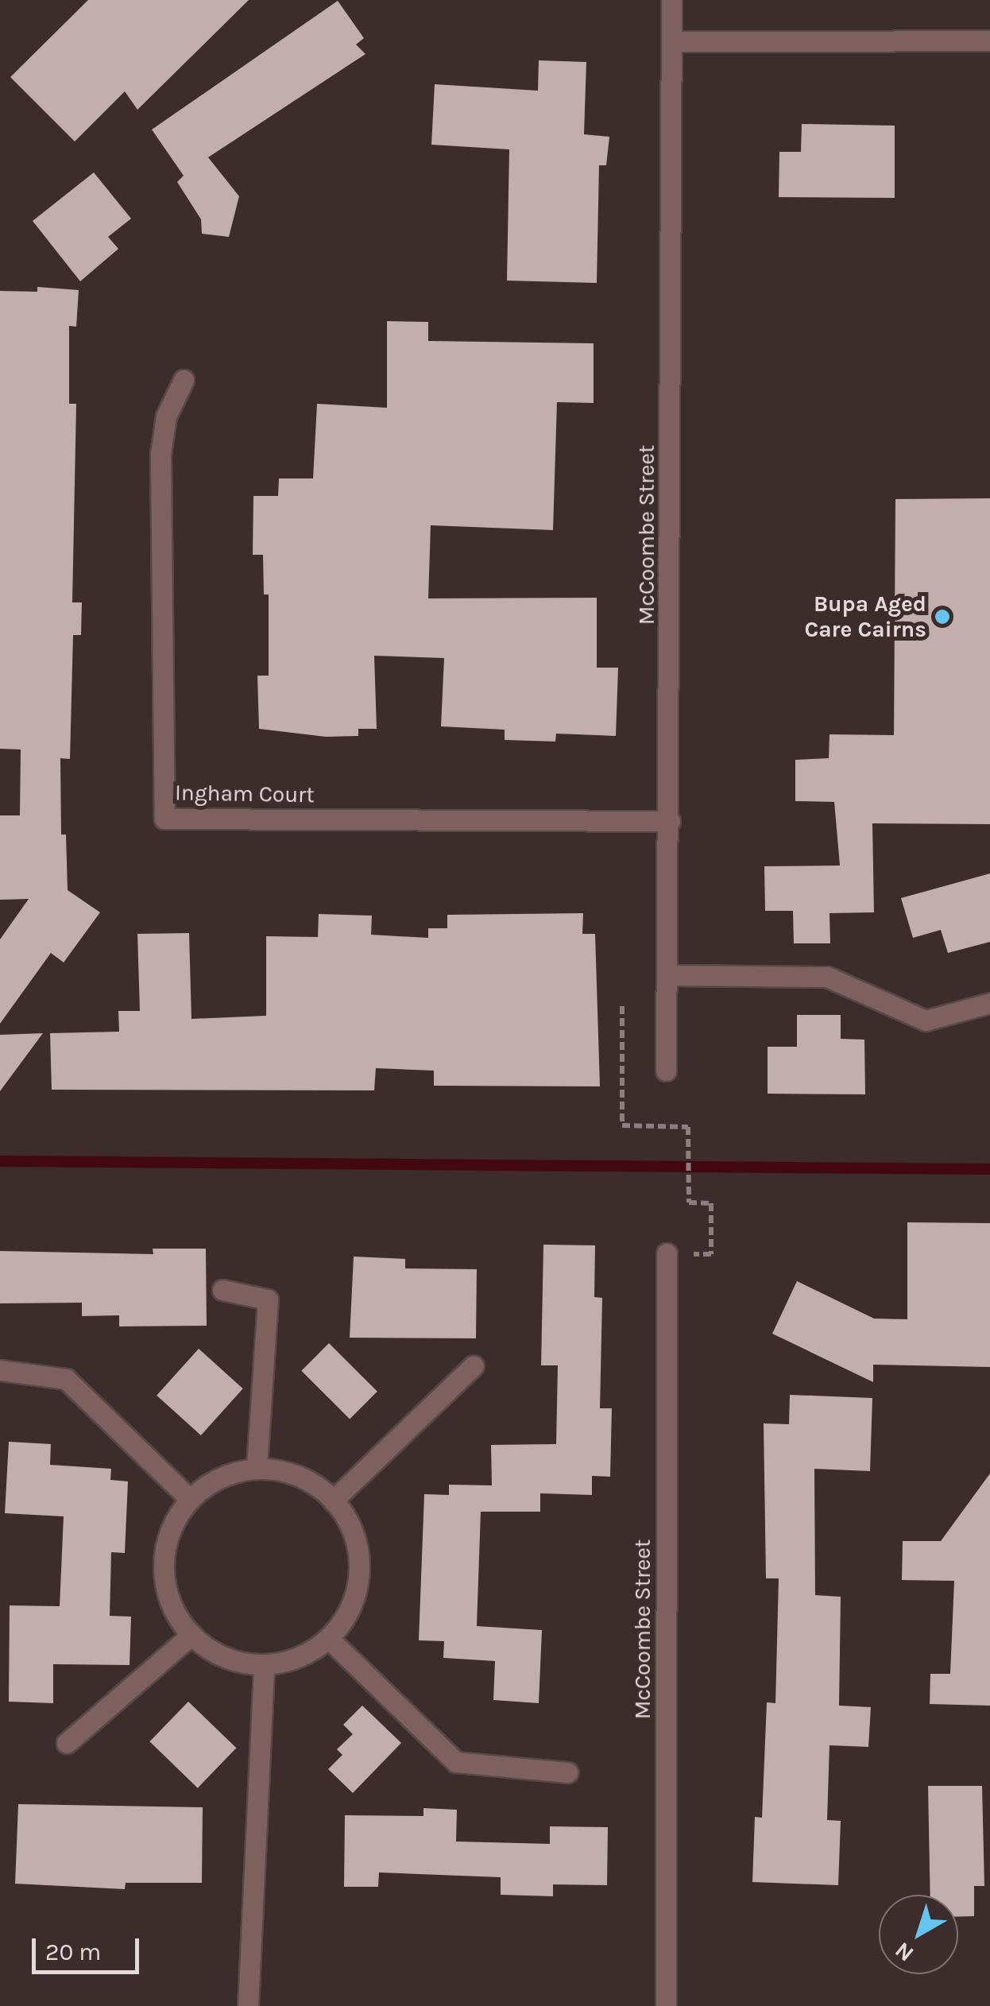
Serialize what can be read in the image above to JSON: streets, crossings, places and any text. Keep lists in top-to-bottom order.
{
  "streets": {
    "street": ["McCoombe Street", "Ingham Court"]
  },
  "crossings": [
    ["McCoombe Street", "Ingham Court"]
  ],
  "places": ["Bupa Aged Care Cairns"],
  "scale_bar": "20 m",
  "north": "bottom left"
}
